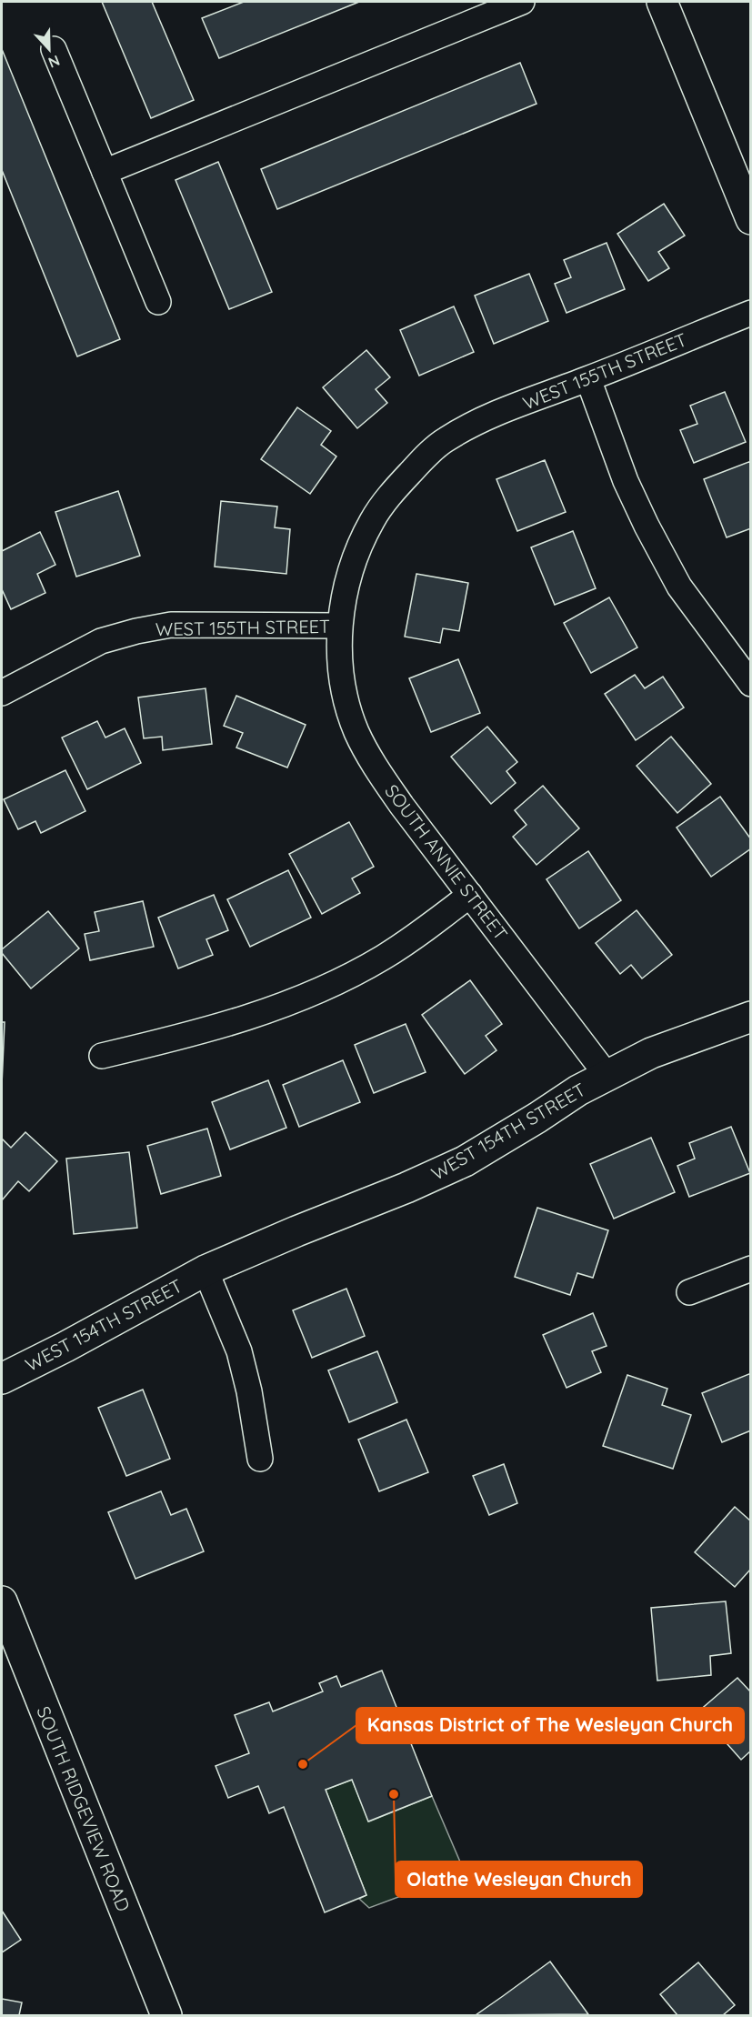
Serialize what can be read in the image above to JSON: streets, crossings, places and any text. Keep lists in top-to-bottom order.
{
  "streets": {
    "street": [
      "WEST 155TH STREET",
      "SOUTH ANNIE STREET",
      "WEST 154TH STREET",
      "SOUTH RIDGEVIEW ROAD"
    ]
  },
  "crossings": [
    ["WEST 155TH STREET", "SOUTH ANNIE STREET"],
    ["SOUTH ANNIE STREET", "WEST 154TH STREET"]
  ],
  "places": ["Kansas District of The Wesleyan Church", "Olathe Wesleyan Church"],
  "north": "bottom"
}
